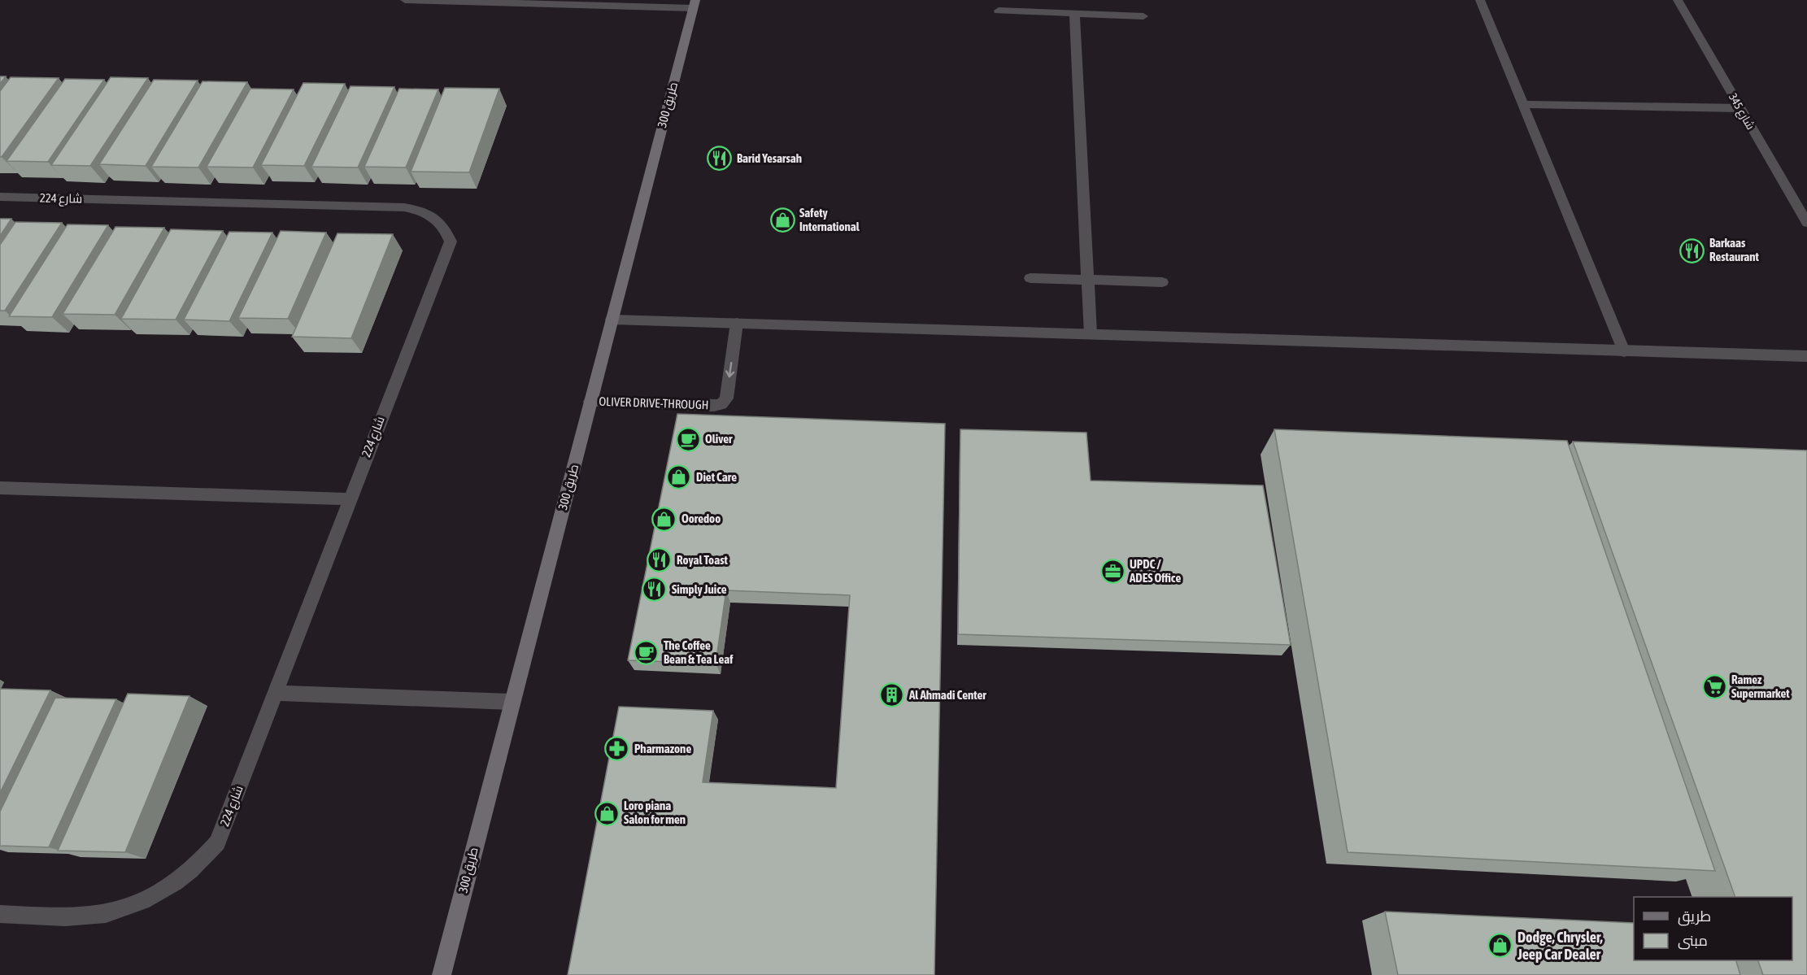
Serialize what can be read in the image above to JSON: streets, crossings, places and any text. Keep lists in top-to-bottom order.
{
  "streets": {
    "main road": ["طريق 300"],
    "street": ["شارع 345", "شارع 224", "OLIVER DRIVE-THROUGH"]
  },
  "crossings": [
    ["طريق 300", "OLIVER DRIVE-THROUGH"]
  ],
  "places": {
    "restaurant": [
      "Barid Yesarsah",
      "Barkaas Restaurant",
      "Royal Toast",
      "Simply Juice"
    ],
    "shop": [
      "Safety International",
      "Diet Care",
      "Ooredoo",
      "Loro piana Salon for men",
      "Dodge, Chrysler, Jeep Car Dealer"
    ],
    "cafe": ["Oliver", "The Coffee Bean & Tea Leaf"],
    "office": ["UPDC / ADES Office"],
    "supermarket": ["Ramez Supermarket"],
    "building": ["Al Ahmadi Center"],
    "pharmacy": ["Pharmazone"]
  },
  "legend": ["طريق", "مبنى"]
}
